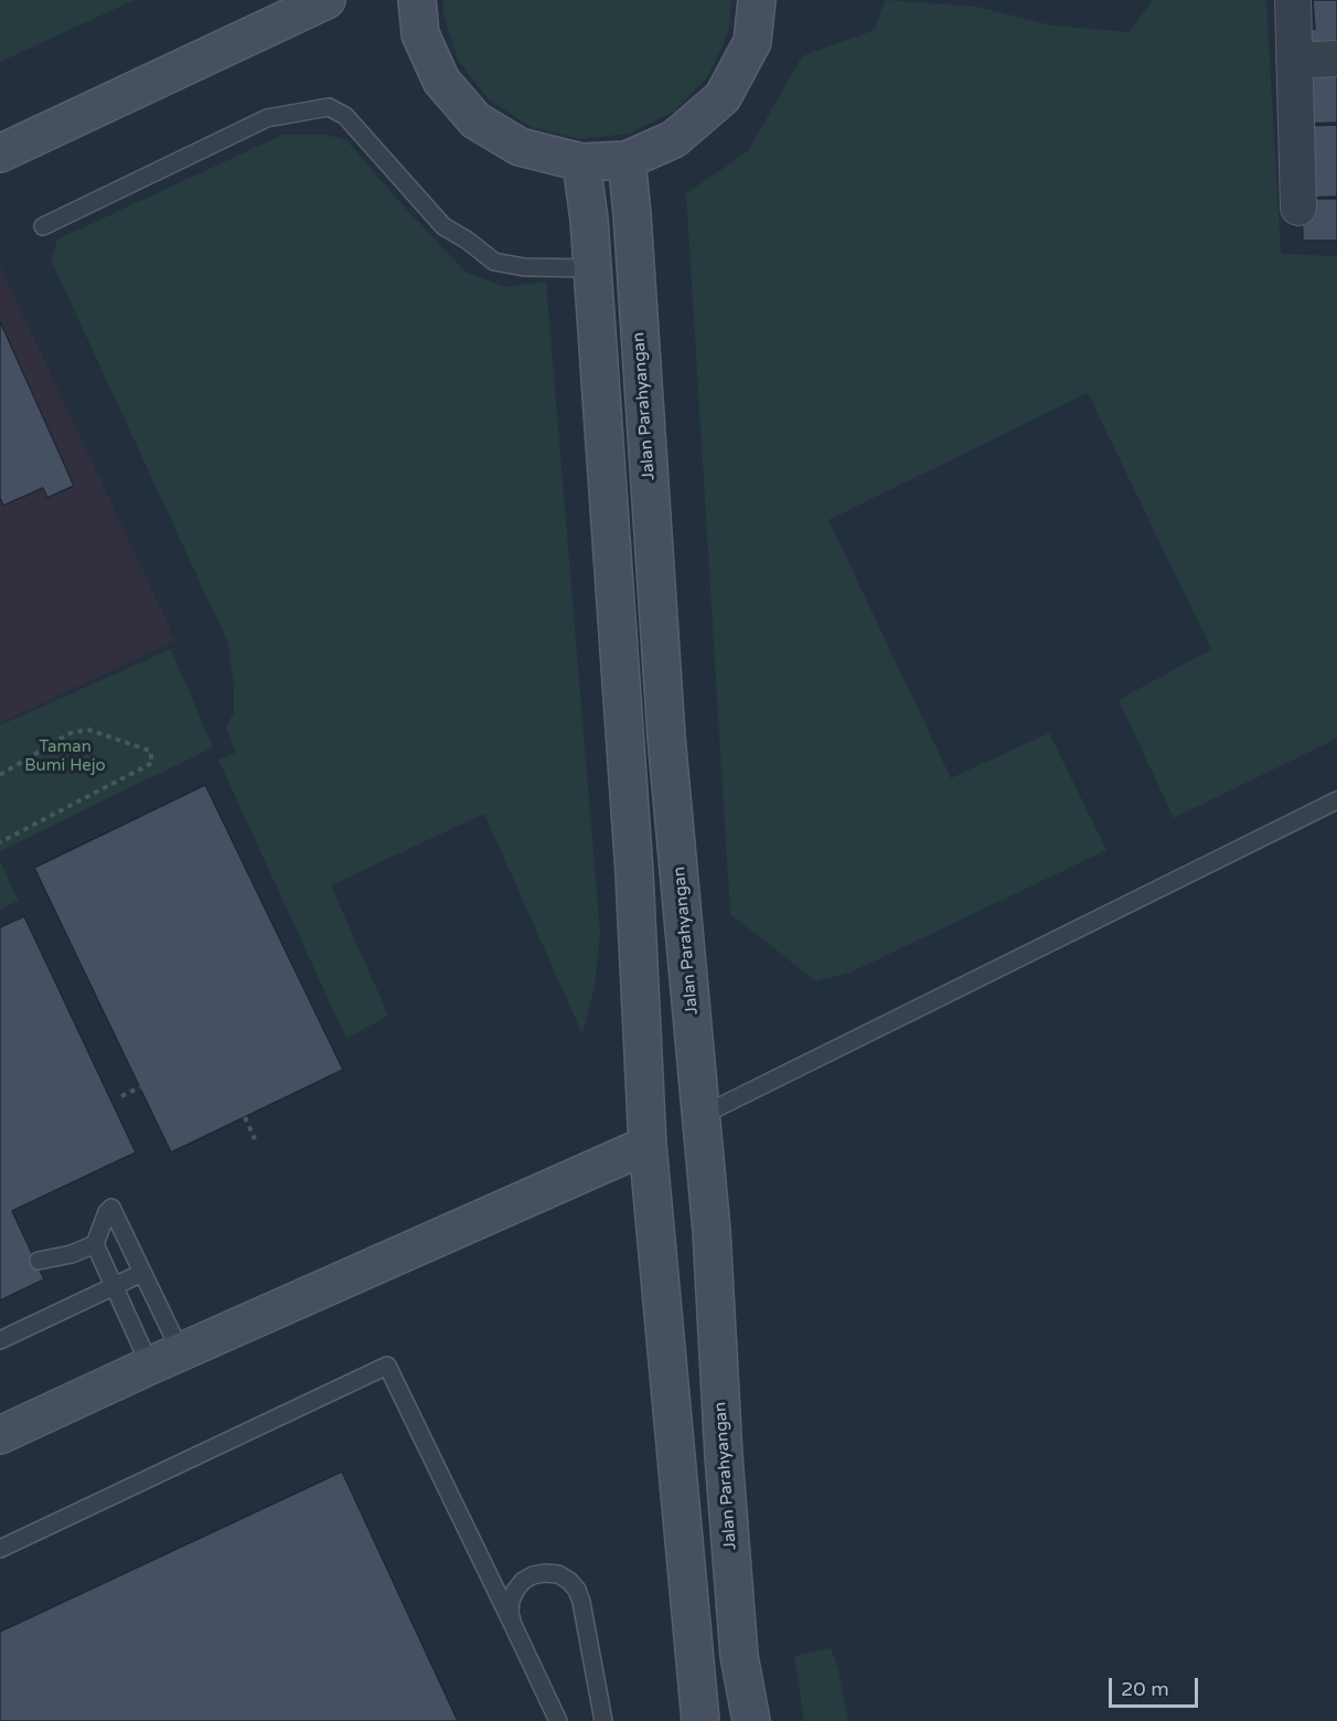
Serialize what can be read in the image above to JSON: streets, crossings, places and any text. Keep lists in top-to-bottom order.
{
  "streets": {
    "main road": ["Jalan Parahyangan"]
  },
  "parks": ["Taman Bumi Hejo"],
  "scale_bar": "20 m"
}
